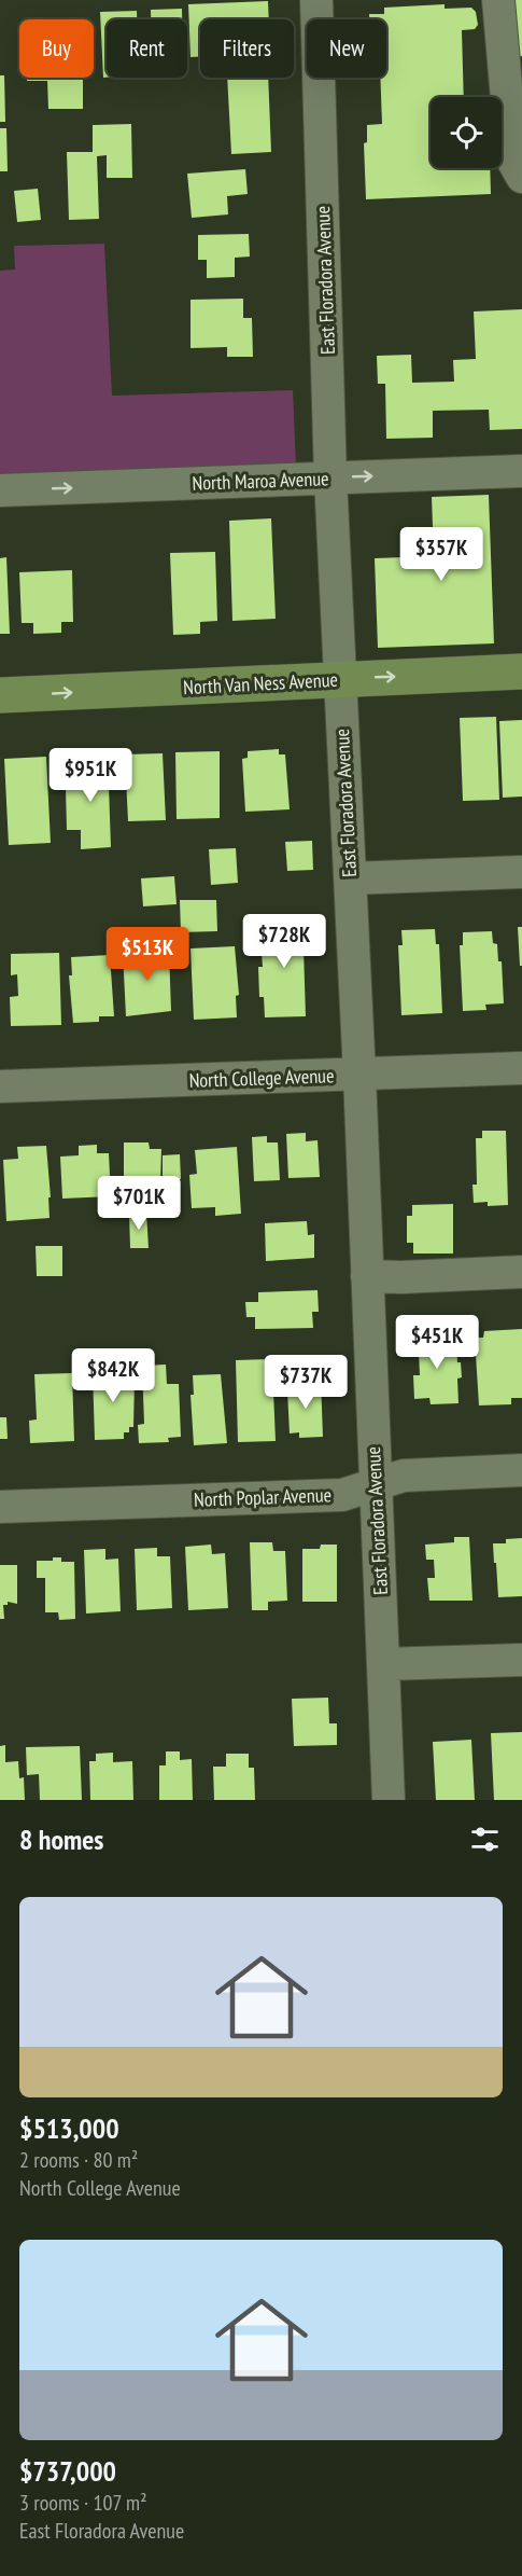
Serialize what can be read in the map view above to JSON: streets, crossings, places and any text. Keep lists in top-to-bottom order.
{
  "streets": {
    "main road": ["North Van Ness Avenue"],
    "street": [
      "East Floradora Avenue",
      "North Maroa Avenue",
      "North College Avenue",
      "North Poplar Avenue"
    ]
  },
  "crossings": [
    ["East Floradora Avenue", "North Maroa Avenue"],
    ["East Floradora Avenue", "North Van Ness Avenue"],
    ["East Floradora Avenue", "North College Avenue"],
    ["East Floradora Avenue", "North Poplar Avenue"]
  ],
  "one_way": ["North Maroa Avenue", "North Van Ness Avenue"],
  "page": {
    "chip": [
      "Buy",
      "Rent",
      "Filters",
      "New"
    ],
    "price": [
      "$357K",
      "$951K",
      "$728K",
      "$513K",
      "$701K",
      "$451K",
      "$842K",
      "$737K"
    ],
    "heading": "8 homes",
    "list": [
      {
        "name": "$513,000",
        "note": "2 rooms · 80 m² · North College Avenue"
      },
      {
        "name": "$737,000",
        "note": "3 rooms · 107 m² · East Floradora Avenue"
      }
    ]
  }
}
